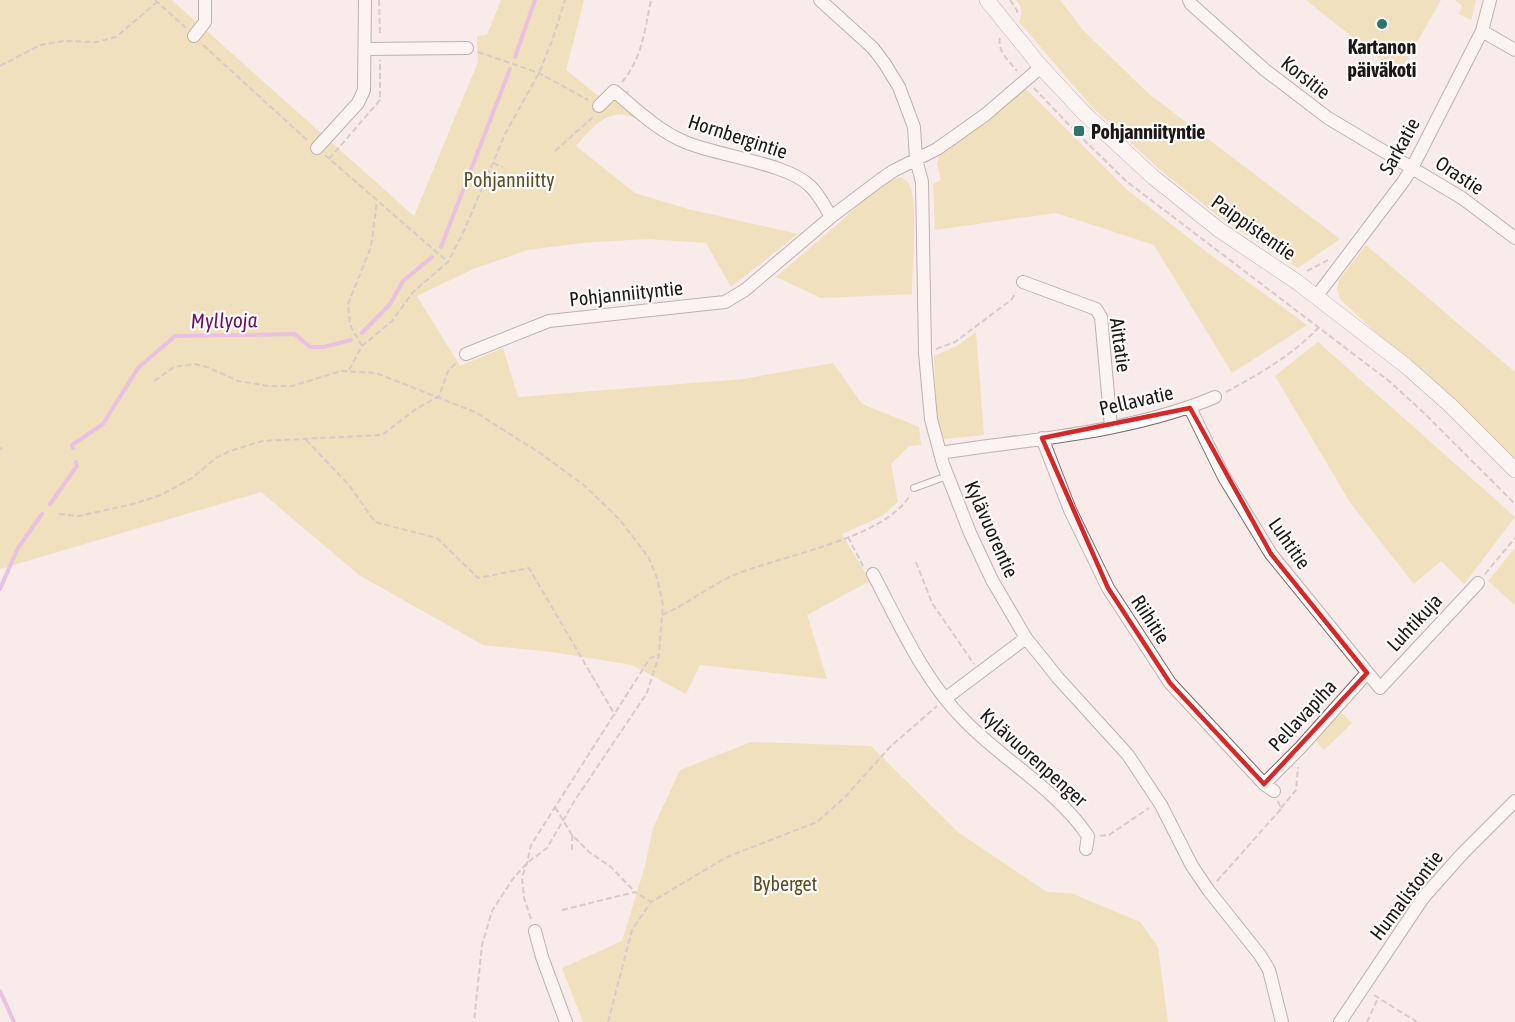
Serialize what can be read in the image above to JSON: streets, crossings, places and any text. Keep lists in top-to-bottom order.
{
  "streets": {
    "street": [
      "Korsitie",
      "Hornbergintie",
      "Sarkatie",
      "Orastie",
      "Paippistentie",
      "Pohjanniityntie",
      "Aittatie",
      "Pellavatie",
      "Kylävuorentie",
      "Luhtitie",
      "Riihitie",
      "Luhtikuja",
      "Pellavapiha",
      "Kylävuorenpenger",
      "Humalistontie"
    ]
  },
  "crossings": [
    ["Korsitie", "Sarkatie"],
    ["Korsitie", "Orastie"],
    ["Hornbergintie", "Pohjanniityntie"],
    ["Sarkatie", "Orastie"],
    ["Sarkatie", "Paippistentie"],
    ["Paippistentie", "Pohjanniityntie"],
    ["Pohjanniityntie", "Kylävuorentie"],
    ["Aittatie", "Pellavatie"],
    ["Pellavatie", "Kylävuorentie"],
    ["Pellavatie", "Luhtitie"],
    ["Pellavatie", "Riihitie"],
    ["Luhtitie", "Luhtikuja"],
    ["Luhtitie", "Pellavapiha"],
    ["Riihitie", "Pellavapiha"]
  ],
  "water": ["Myllyoja"],
  "parks": ["Pohjanniitty", "Byberget"],
  "places": {
    "other": ["Kartanon päiväkoti"],
    "transit": ["Pohjanniityntie"]
  }
}
